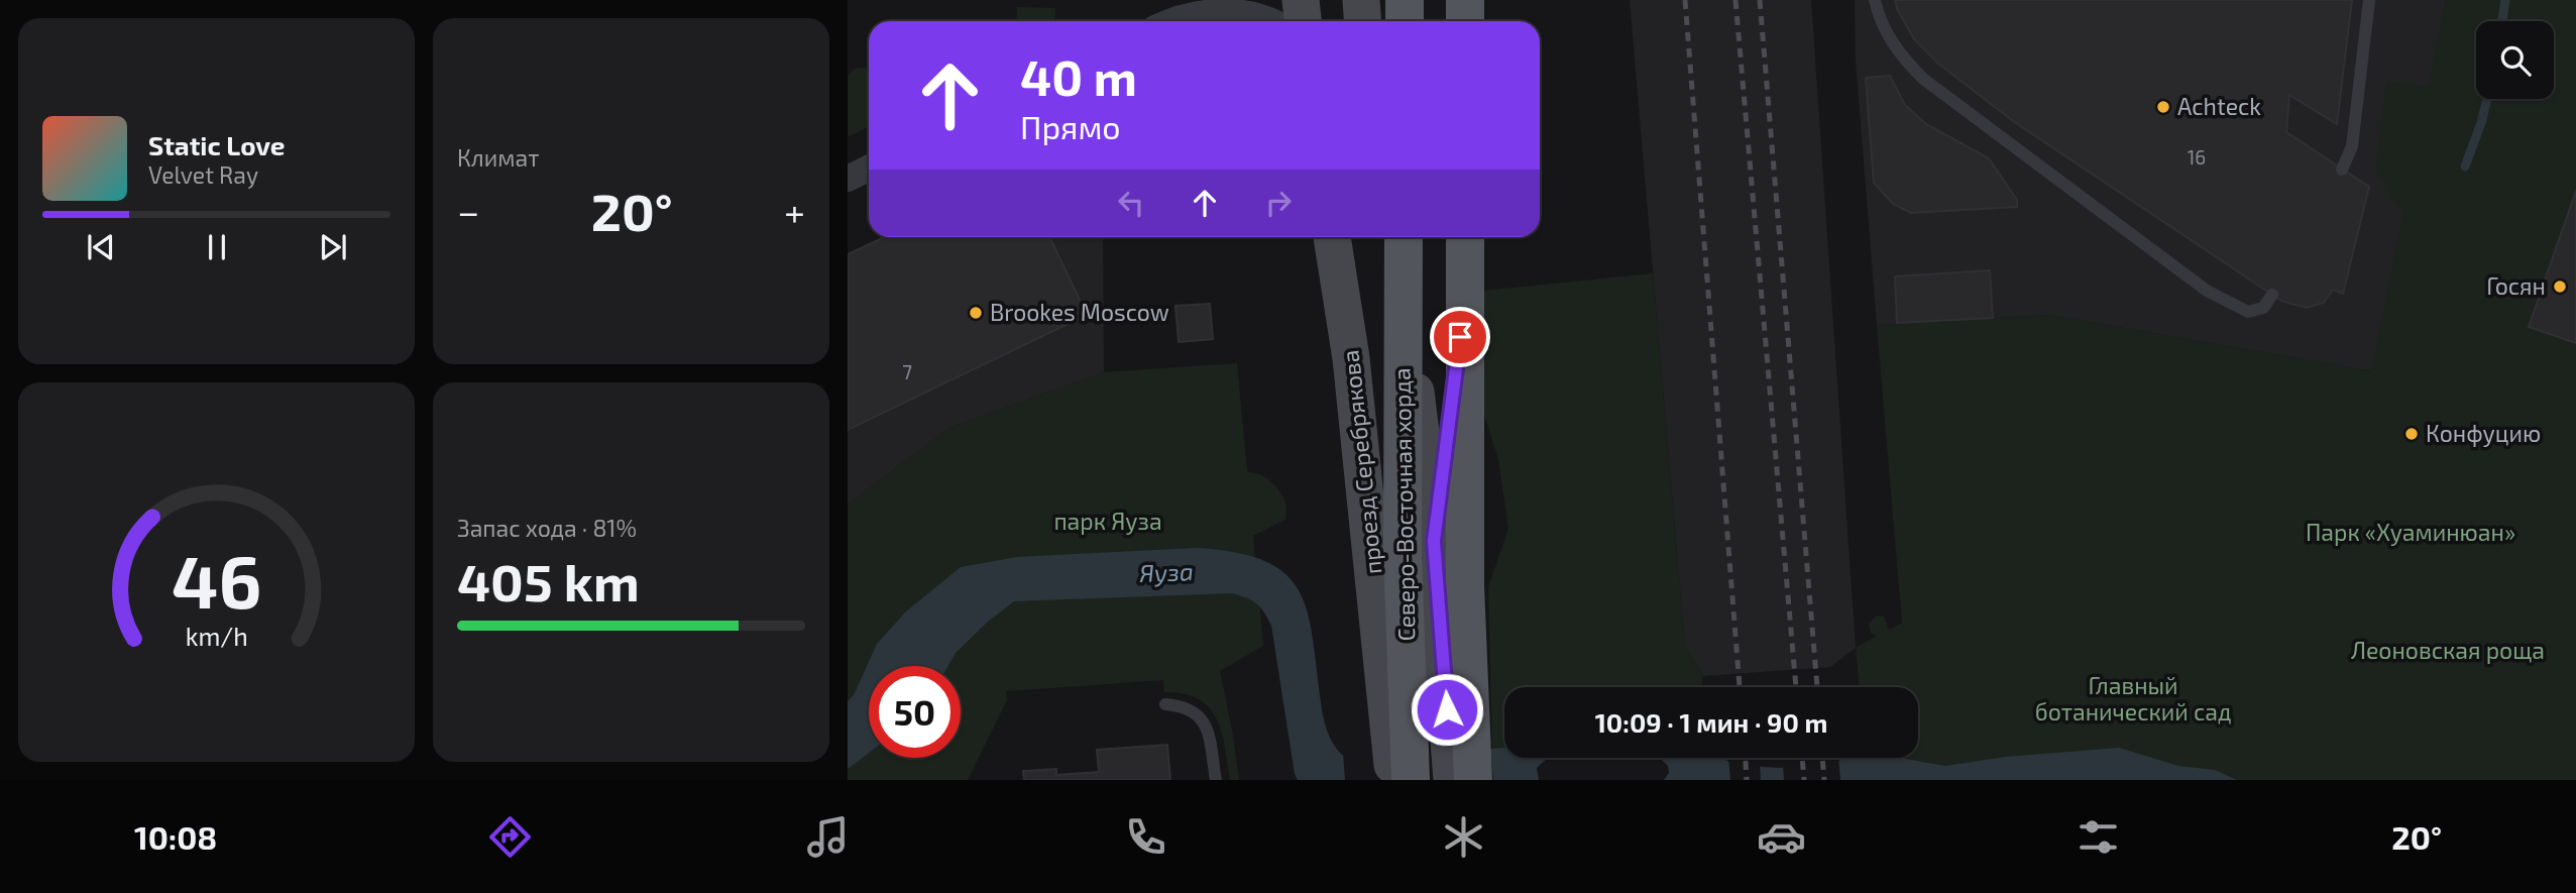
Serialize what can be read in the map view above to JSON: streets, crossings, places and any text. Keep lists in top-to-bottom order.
{
  "streets": {
    "main road": ["проезд Серебрякова", "Северо-Восточная хорда"]
  },
  "water": ["Яуза"],
  "parks": [
    "парк Яуза",
    "Парк «Хуаминюан»",
    "Леоновская роща",
    "Главный ботанический сад"
  ],
  "places": [
    "Achteck",
    "Госян",
    "Brookes Moscow",
    "Конфуцию"
  ],
  "house_numbers": ["16", "7"],
  "page": {
    "tile": [
      "Климат",
      ["Запас хода · 81%", "405 km"]
    ],
    "turn": ["40 m", "Прямо"],
    "song": ["Static Love", "Velvet Ray"],
    "heat": ["−", "20°", "+"],
    "limit": "50",
    "trip": "10:09 · 1 мин · 90 m",
    "tabs": ["10:08", "20°"],
    "gauge": ["46", "km/h"]
  }
}
